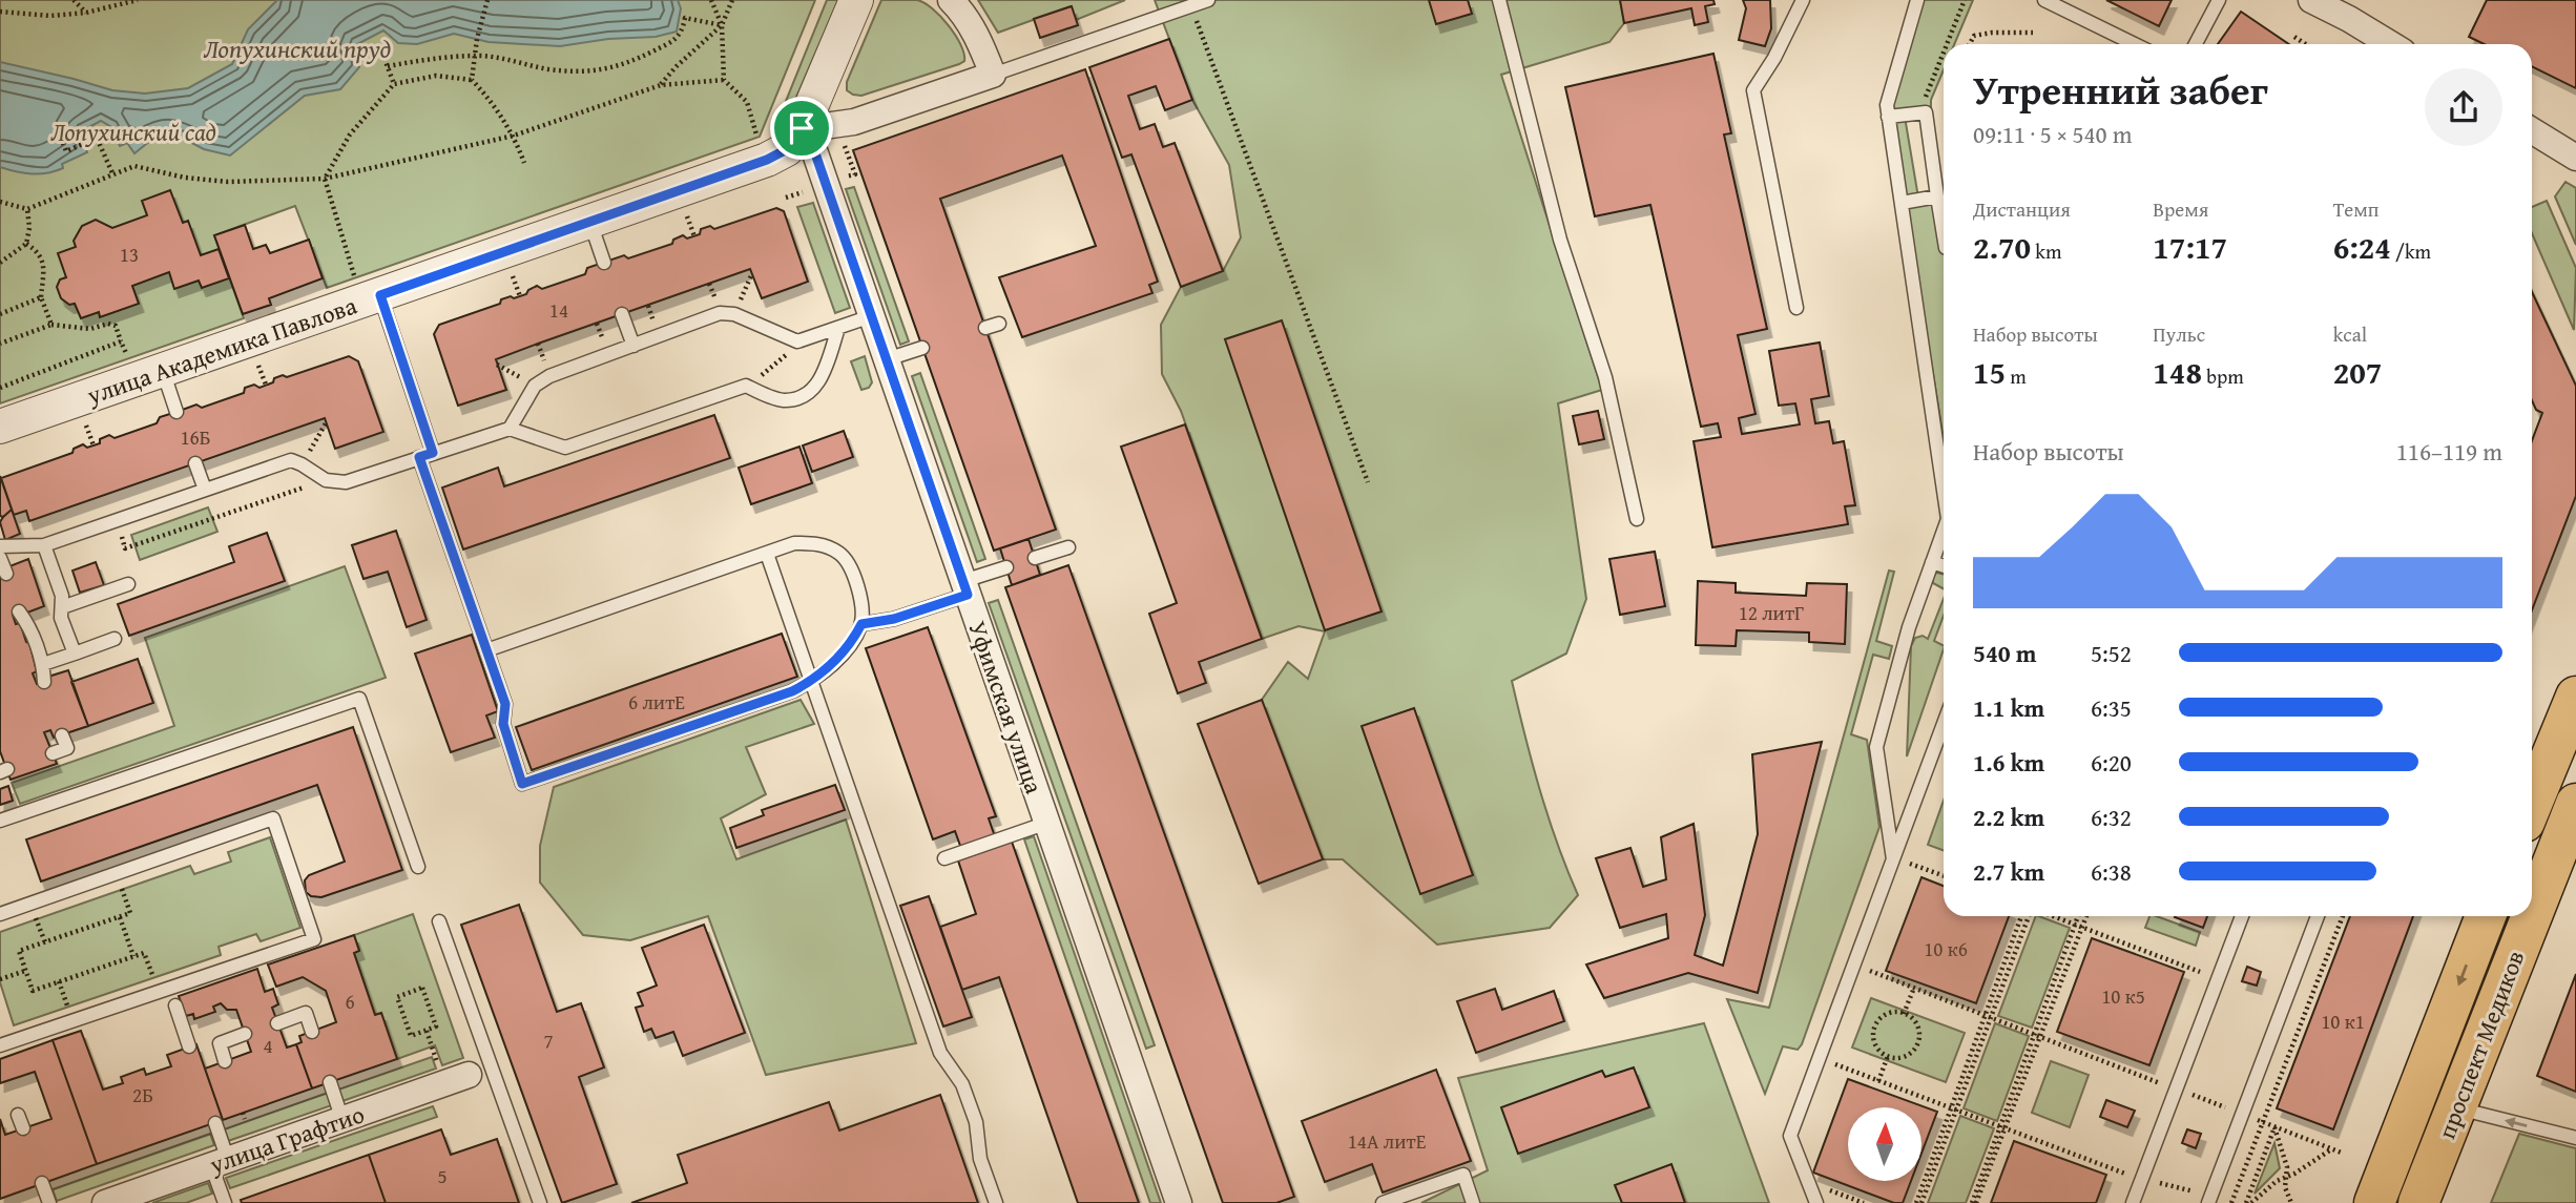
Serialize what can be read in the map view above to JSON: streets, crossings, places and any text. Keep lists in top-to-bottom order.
{
  "streets": {
    "main road": ["проспект Медиков"],
    "street": ["улица Академика Павлова", "Уфимская улица", "улица Графтио"]
  },
  "crossings": [
    ["улица Академика Павлова", "Уфимская улица"]
  ],
  "water": ["Лопухинский пруд"],
  "parks": ["Лопухинский сад"],
  "house_numbers": [
    "13",
    "14",
    "16Б",
    "12 литГ",
    "6 литЕ",
    "10 к6",
    "10 к5",
    "6",
    "10 к1",
    "7",
    "4",
    "2Б",
    "14А литЕ",
    "5"
  ],
  "north": "top",
  "page": {
    "heading": ["Утренний забег", "09:11 · 5 × 540 m"],
    "stats": [
      ["Дистанция", "2.70 km"],
      ["Время", "17:17"],
      ["Темп", "6:24 /km"],
      ["Набор высоты", "15 m"],
      ["Пульс", "148 bpm"],
      ["kcal", "207"]
    ],
    "chart": ["Набор высоты", "116–119 m"],
    "list": [
      {
        "name": "540 m",
        "note": "5:52"
      },
      {
        "name": "1.1 km",
        "note": "6:35"
      },
      {
        "name": "1.6 km",
        "note": "6:20"
      },
      {
        "name": "2.2 km",
        "note": "6:32"
      },
      {
        "name": "2.7 km",
        "note": "6:38"
      }
    ]
  }
}
